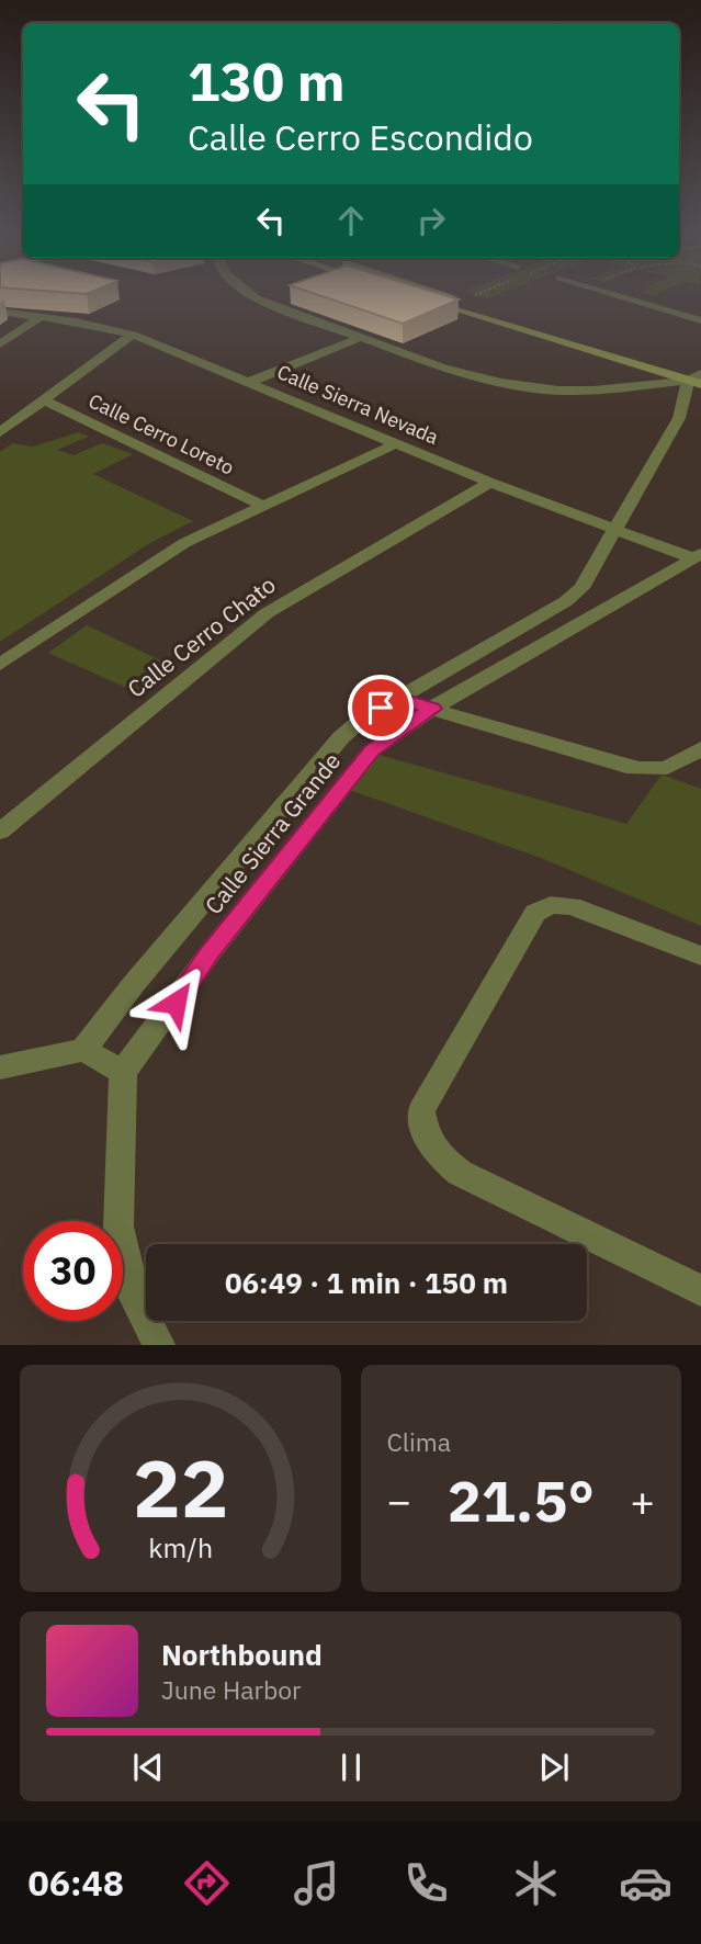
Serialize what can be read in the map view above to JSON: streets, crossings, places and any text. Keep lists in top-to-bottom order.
{
  "streets": {
    "street": [
      "Calle Sierra Nevada",
      "Calle Cerro Loreto",
      "Calle Cerro Chato",
      "Calle Sierra Grande"
    ]
  },
  "crossings": [
    ["Calle Sierra Nevada", "Calle Cerro Chato"],
    ["Calle Sierra Nevada", "Calle Sierra Grande"]
  ],
  "page": {
    "turn": ["130 m", "Calle Cerro Escondido"],
    "limit": "30",
    "trip": "06:49 · 1 min · 150 m",
    "tile": "Clima",
    "heat": ["−", "21.5°", "+"],
    "song": ["Northbound", "June Harbor"],
    "tabs": "06:48",
    "gauge": ["22", "km/h"]
  }
}
